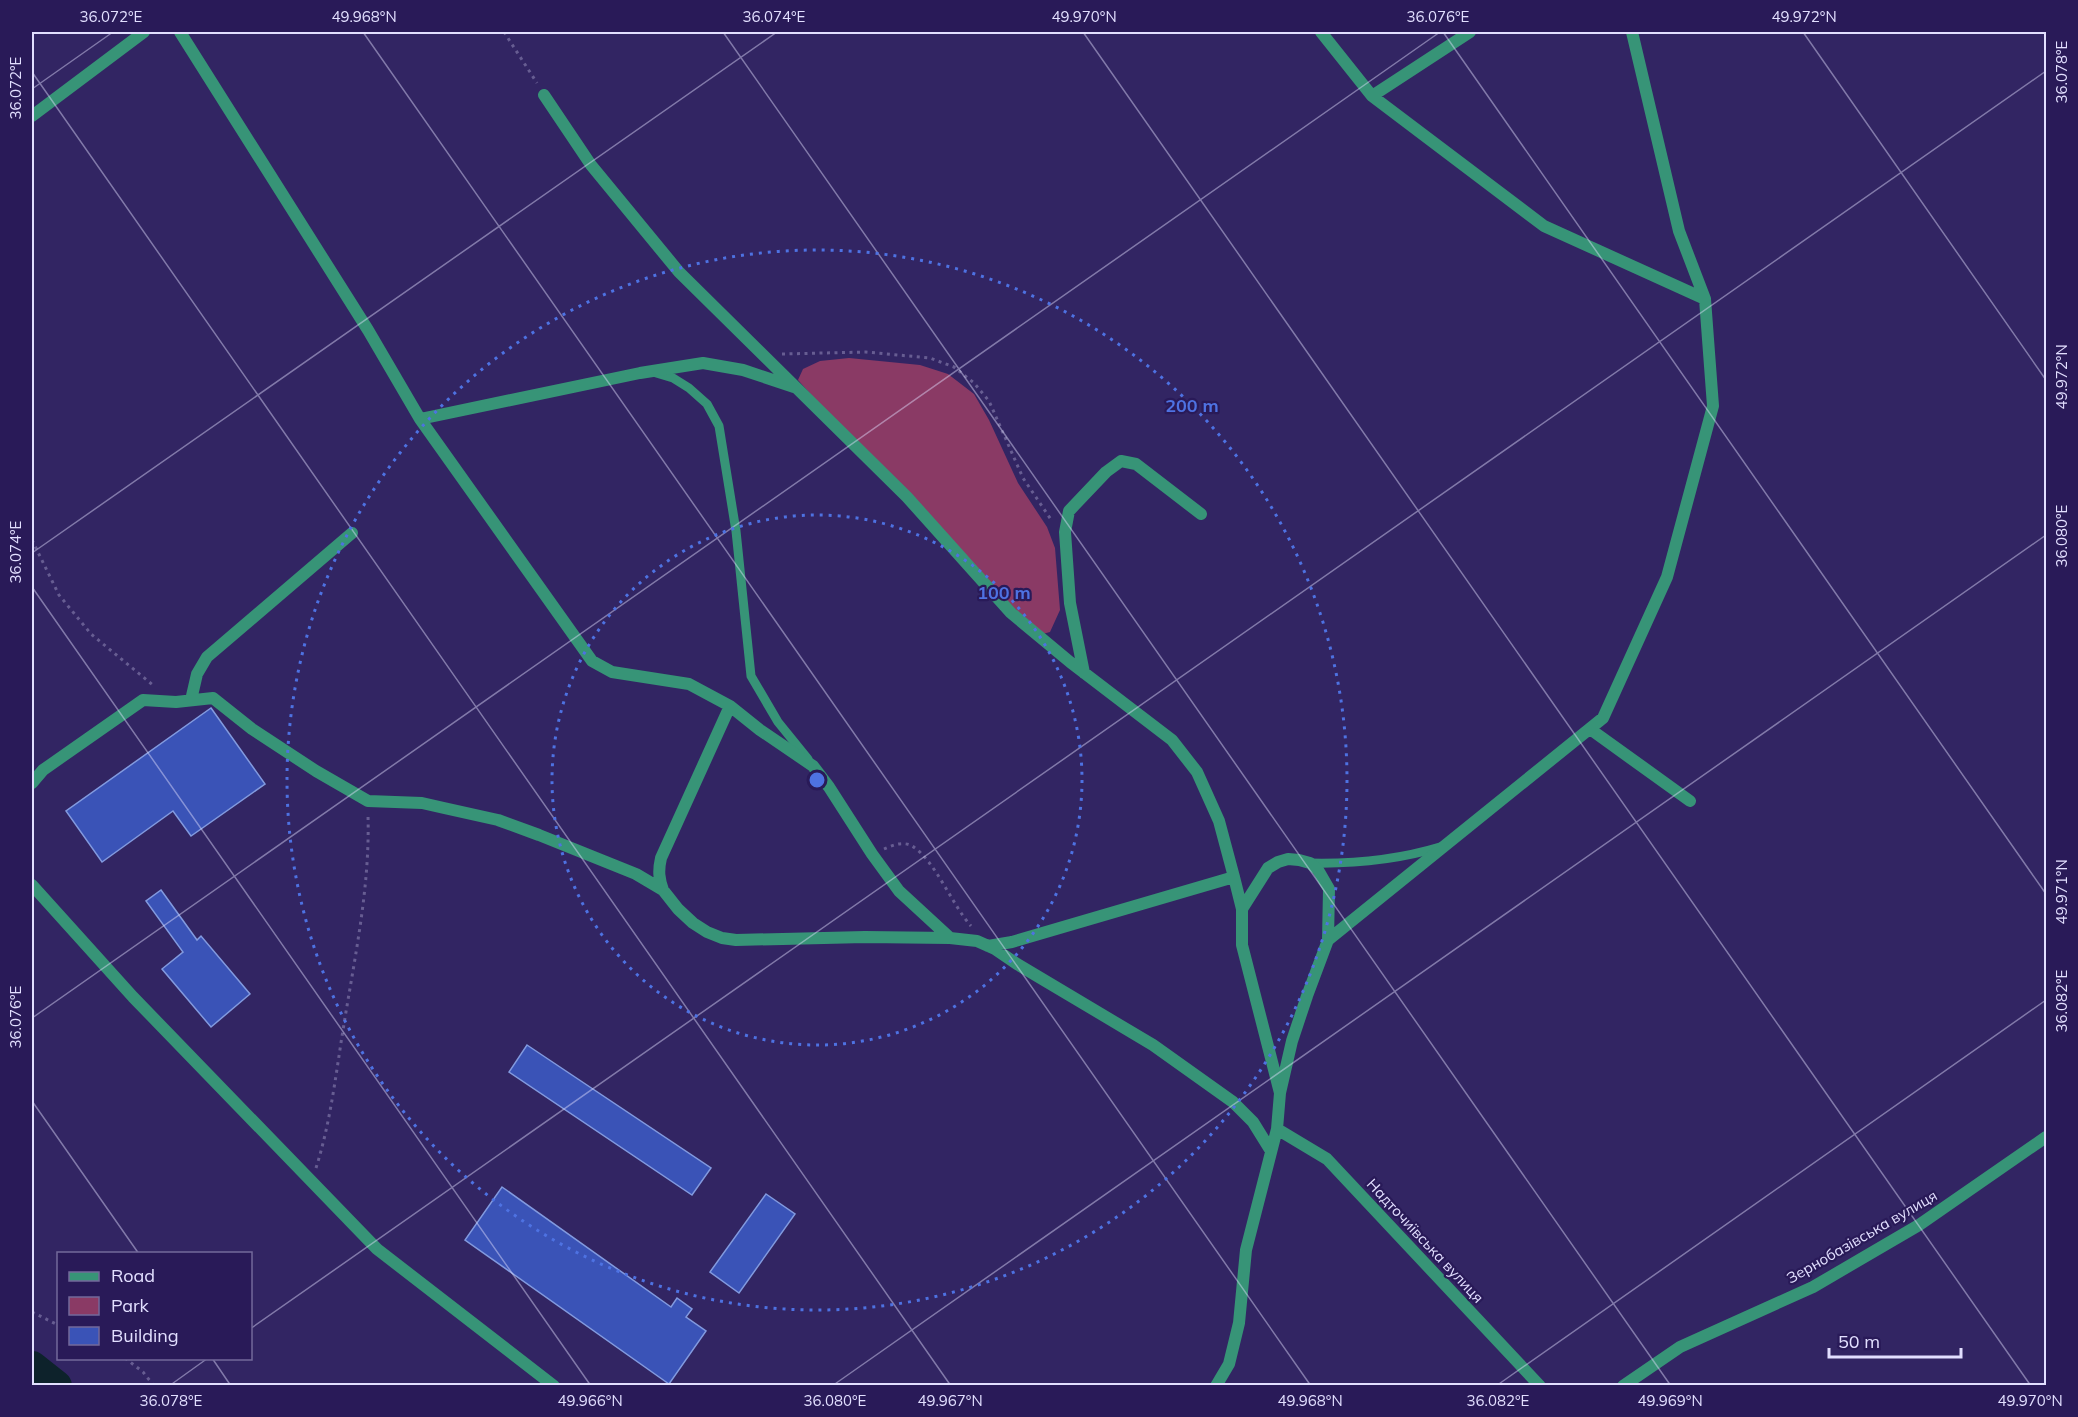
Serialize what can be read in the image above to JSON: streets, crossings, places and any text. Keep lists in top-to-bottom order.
{
  "streets": {
    "street": ["Зернобазівська вулиця", "Надточиївська вулиця"]
  },
  "legend": ["Road", "Park", "Building"],
  "scale_bar": "50 m",
  "coordinates": [
    "36.072°E",
    "49.968°N",
    "36.074°E",
    "49.970°N",
    "36.076°E",
    "49.972°N",
    "36.078°E",
    "36.080°E",
    "49.971°N",
    "36.082°E",
    "49.966°N",
    "49.967°N",
    "49.969°N"
  ],
  "rings": ["200 m", "100 m"]
}
